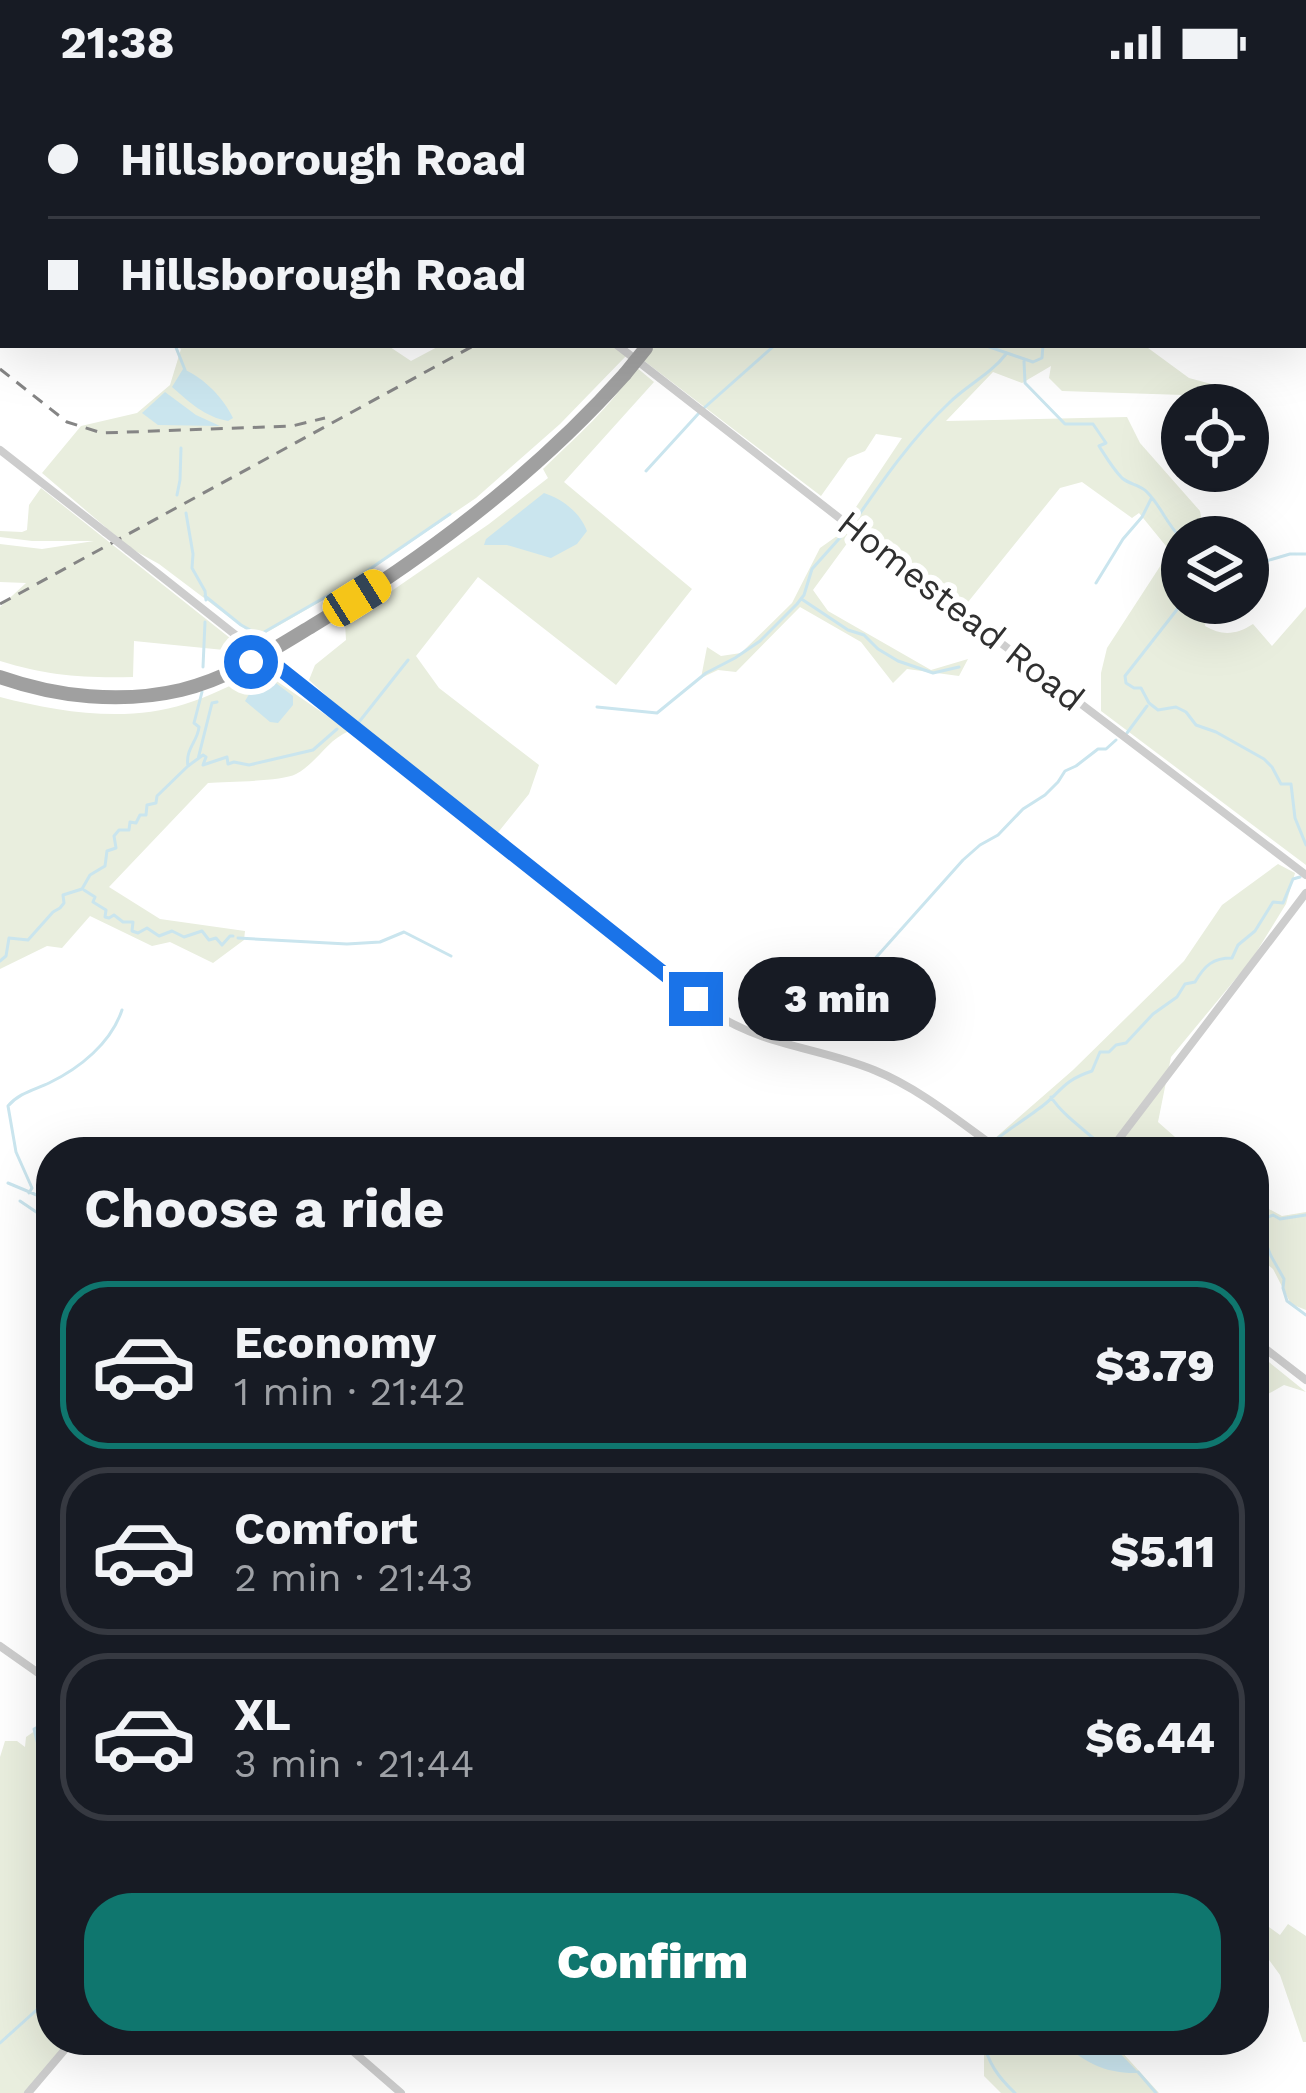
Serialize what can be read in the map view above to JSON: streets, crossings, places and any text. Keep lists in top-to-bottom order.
{
  "streets": {
    "street": ["Homestead Road"]
  },
  "page": {
    "status": "21:38",
    "banner": ["Hillsborough Road", "Hillsborough Road"],
    "bubble": "3 min",
    "heading": "Choose a ride",
    "list": [
      {
        "name": "Economy",
        "note": "1 min · 21:42",
        "value": "$3.79"
      },
      {
        "name": "Comfort",
        "note": "2 min · 21:43",
        "value": "$5.11"
      },
      {
        "name": "XL",
        "note": "3 min · 21:44",
        "value": "$6.44"
      }
    ],
    "buttons": "Confirm"
  }
}
